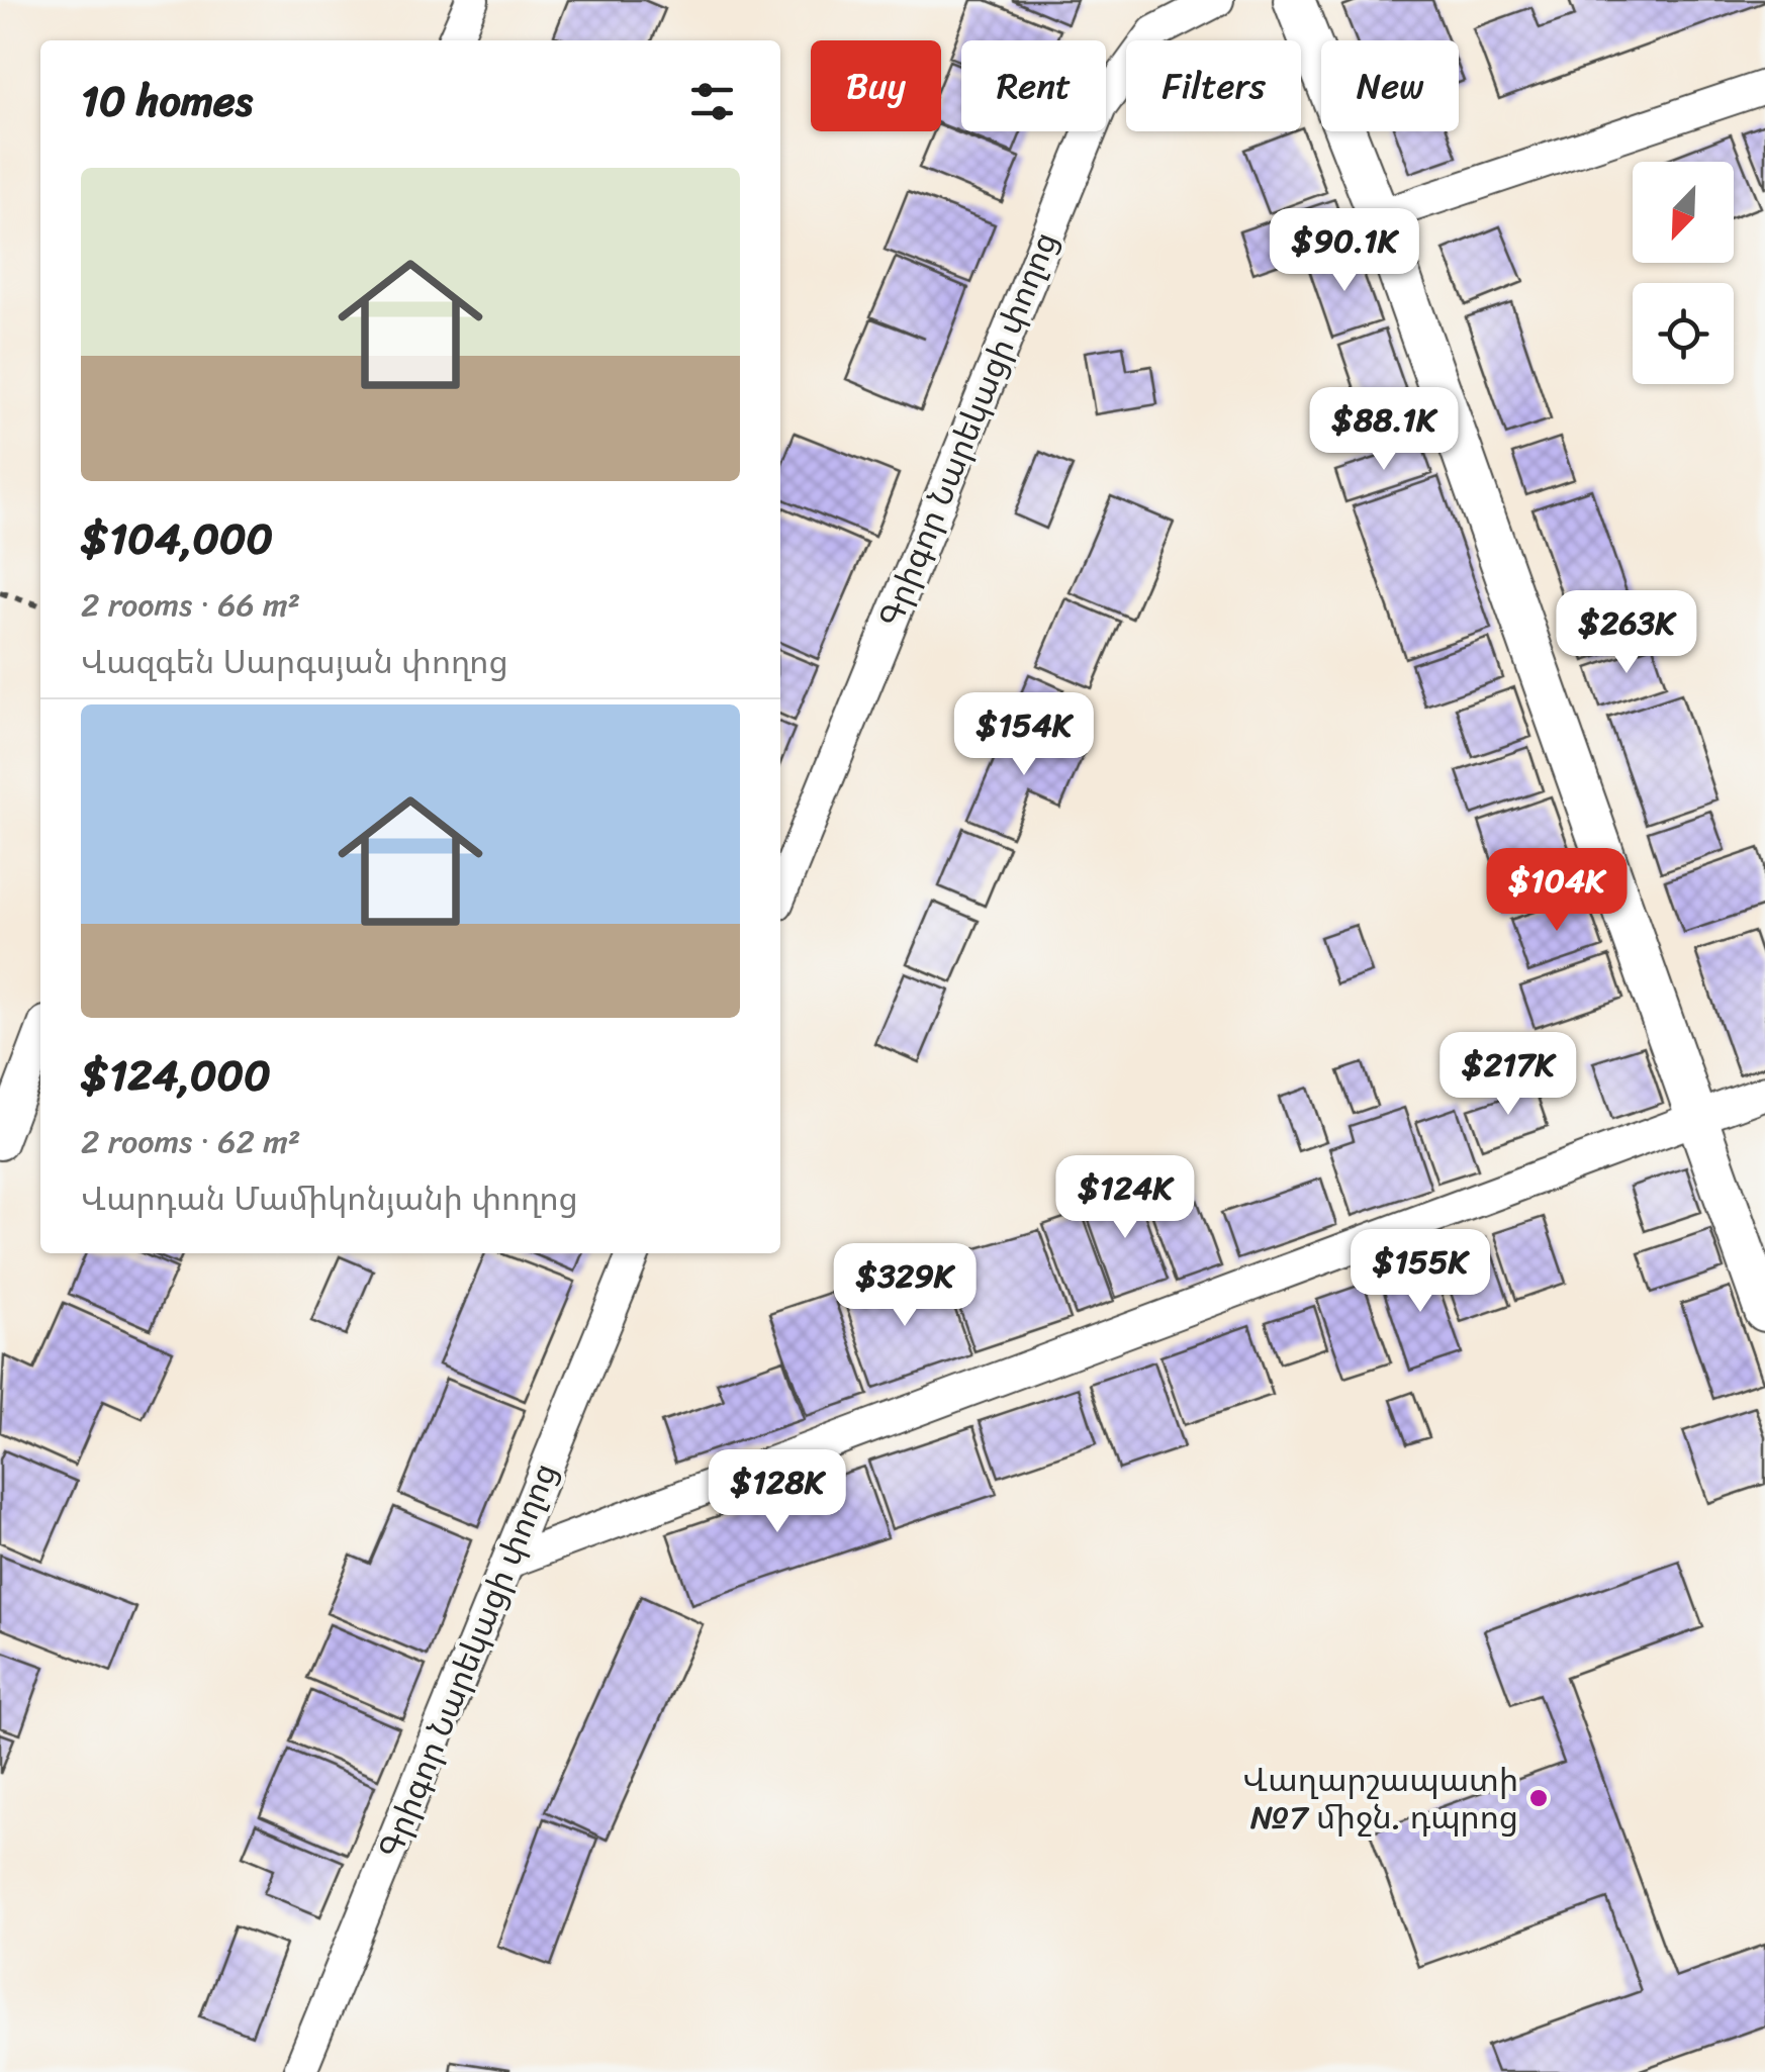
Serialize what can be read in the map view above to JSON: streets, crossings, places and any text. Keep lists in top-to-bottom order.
{
  "streets": {
    "street": ["Գրիգոր Նարեկացի փողոց"]
  },
  "places": ["Վաղարշապատի №7 միջն. դպրոց"],
  "north": "bottom left",
  "page": {
    "chip": [
      "Buy",
      "Rent",
      "Filters",
      "New"
    ],
    "heading": "10 homes",
    "list": [
      {
        "name": "$104,000",
        "note": "2 rooms · 66 m² · Վազգեն Սարգսյան փողոց"
      },
      {
        "name": "$124,000",
        "note": "2 rooms · 62 m² · Վարդան Մամիկոնյանի փողոց"
      }
    ],
    "price": [
      "$90.1K",
      "$88.1K",
      "$263K",
      "$154K",
      "$104K",
      "$217K",
      "$124K",
      "$155K",
      "$329K",
      "$128K"
    ]
  }
}
